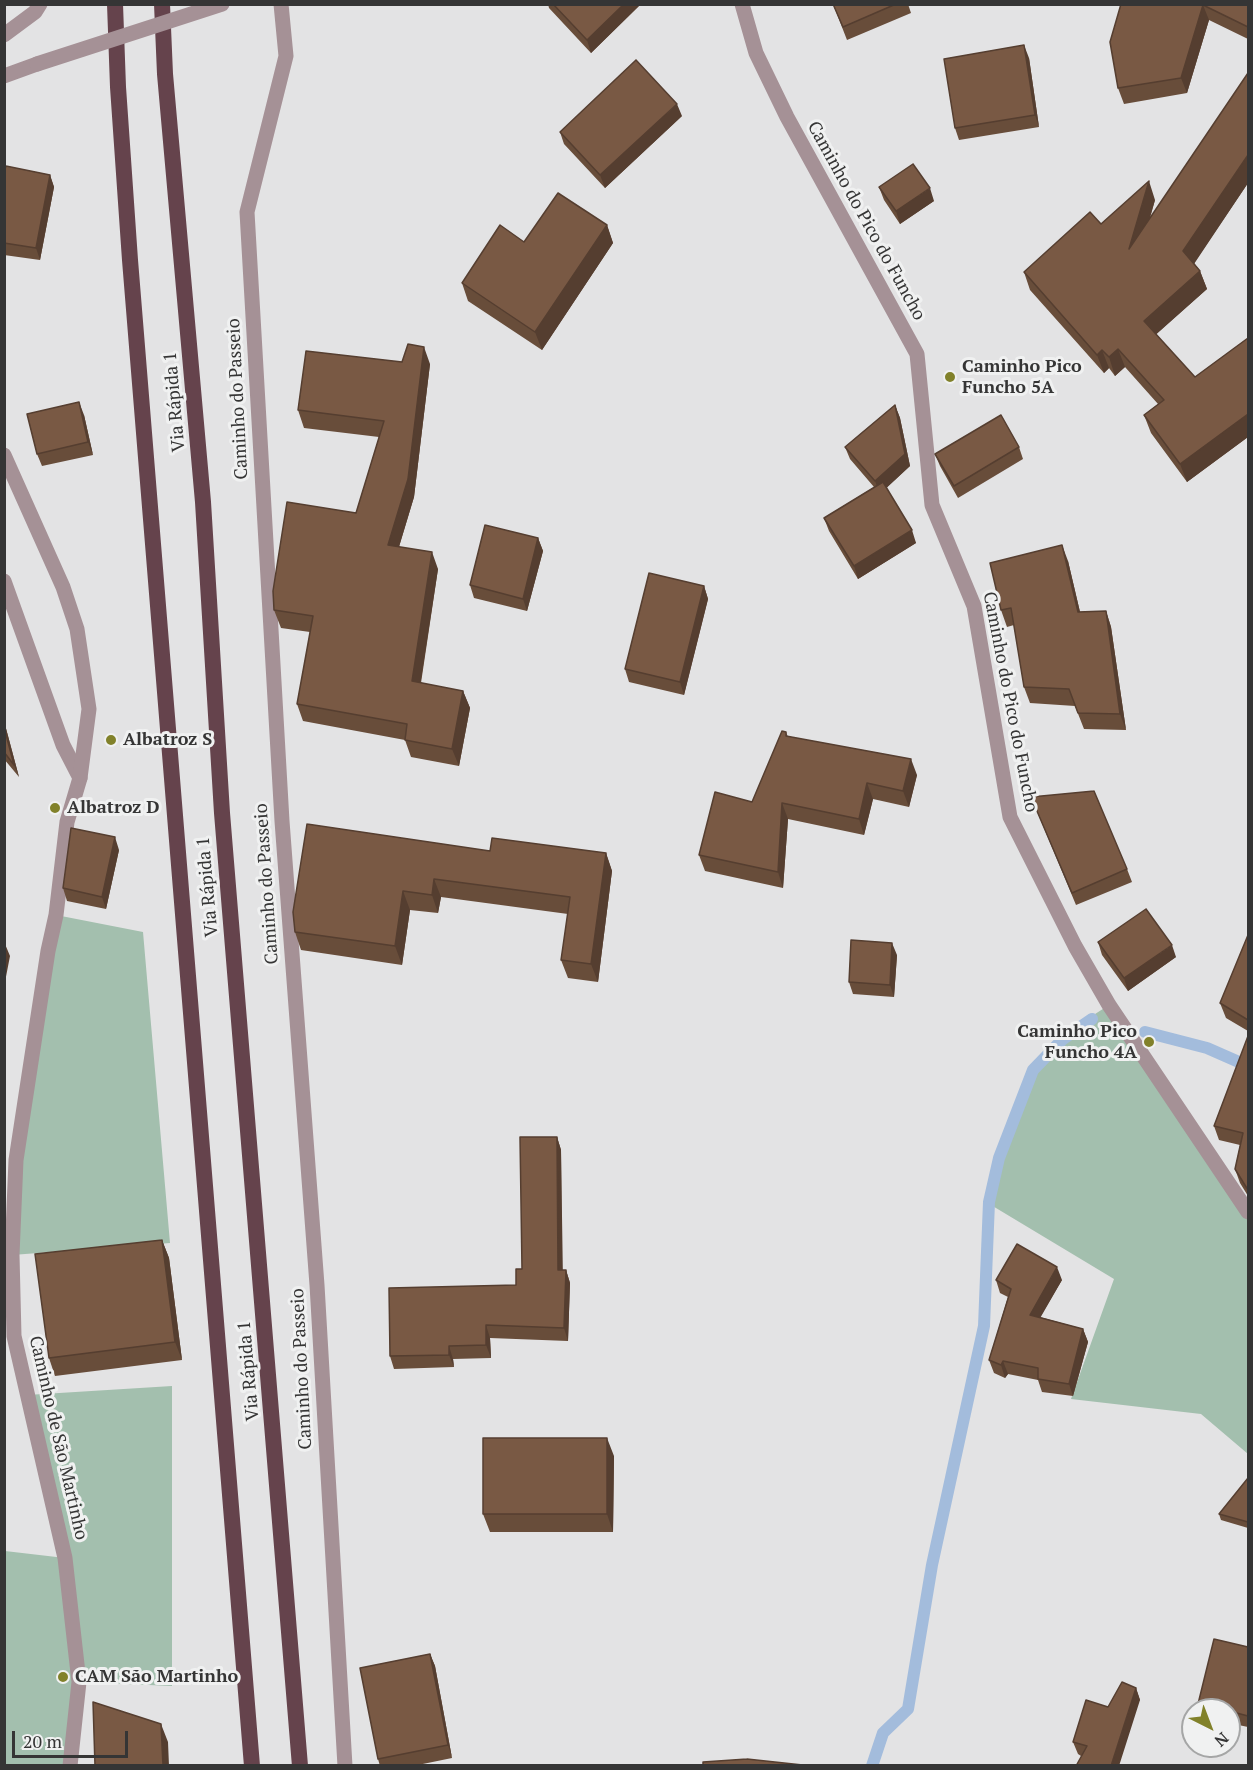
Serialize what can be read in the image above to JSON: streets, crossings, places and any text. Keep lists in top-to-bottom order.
{
  "streets": {
    "highway": ["Via Rápida 1"],
    "street": ["Caminho do Pico do Funcho", "Caminho do Passeio", "Caminho de São Martinho"]
  },
  "places": [
    "Caminho Pico Funcho 5A",
    "Albatroz S",
    "Albatroz D",
    "Caminho Pico Funcho 4A",
    "CAM São Martinho"
  ],
  "scale_bar": "20 m",
  "north": "bottom right"
}
